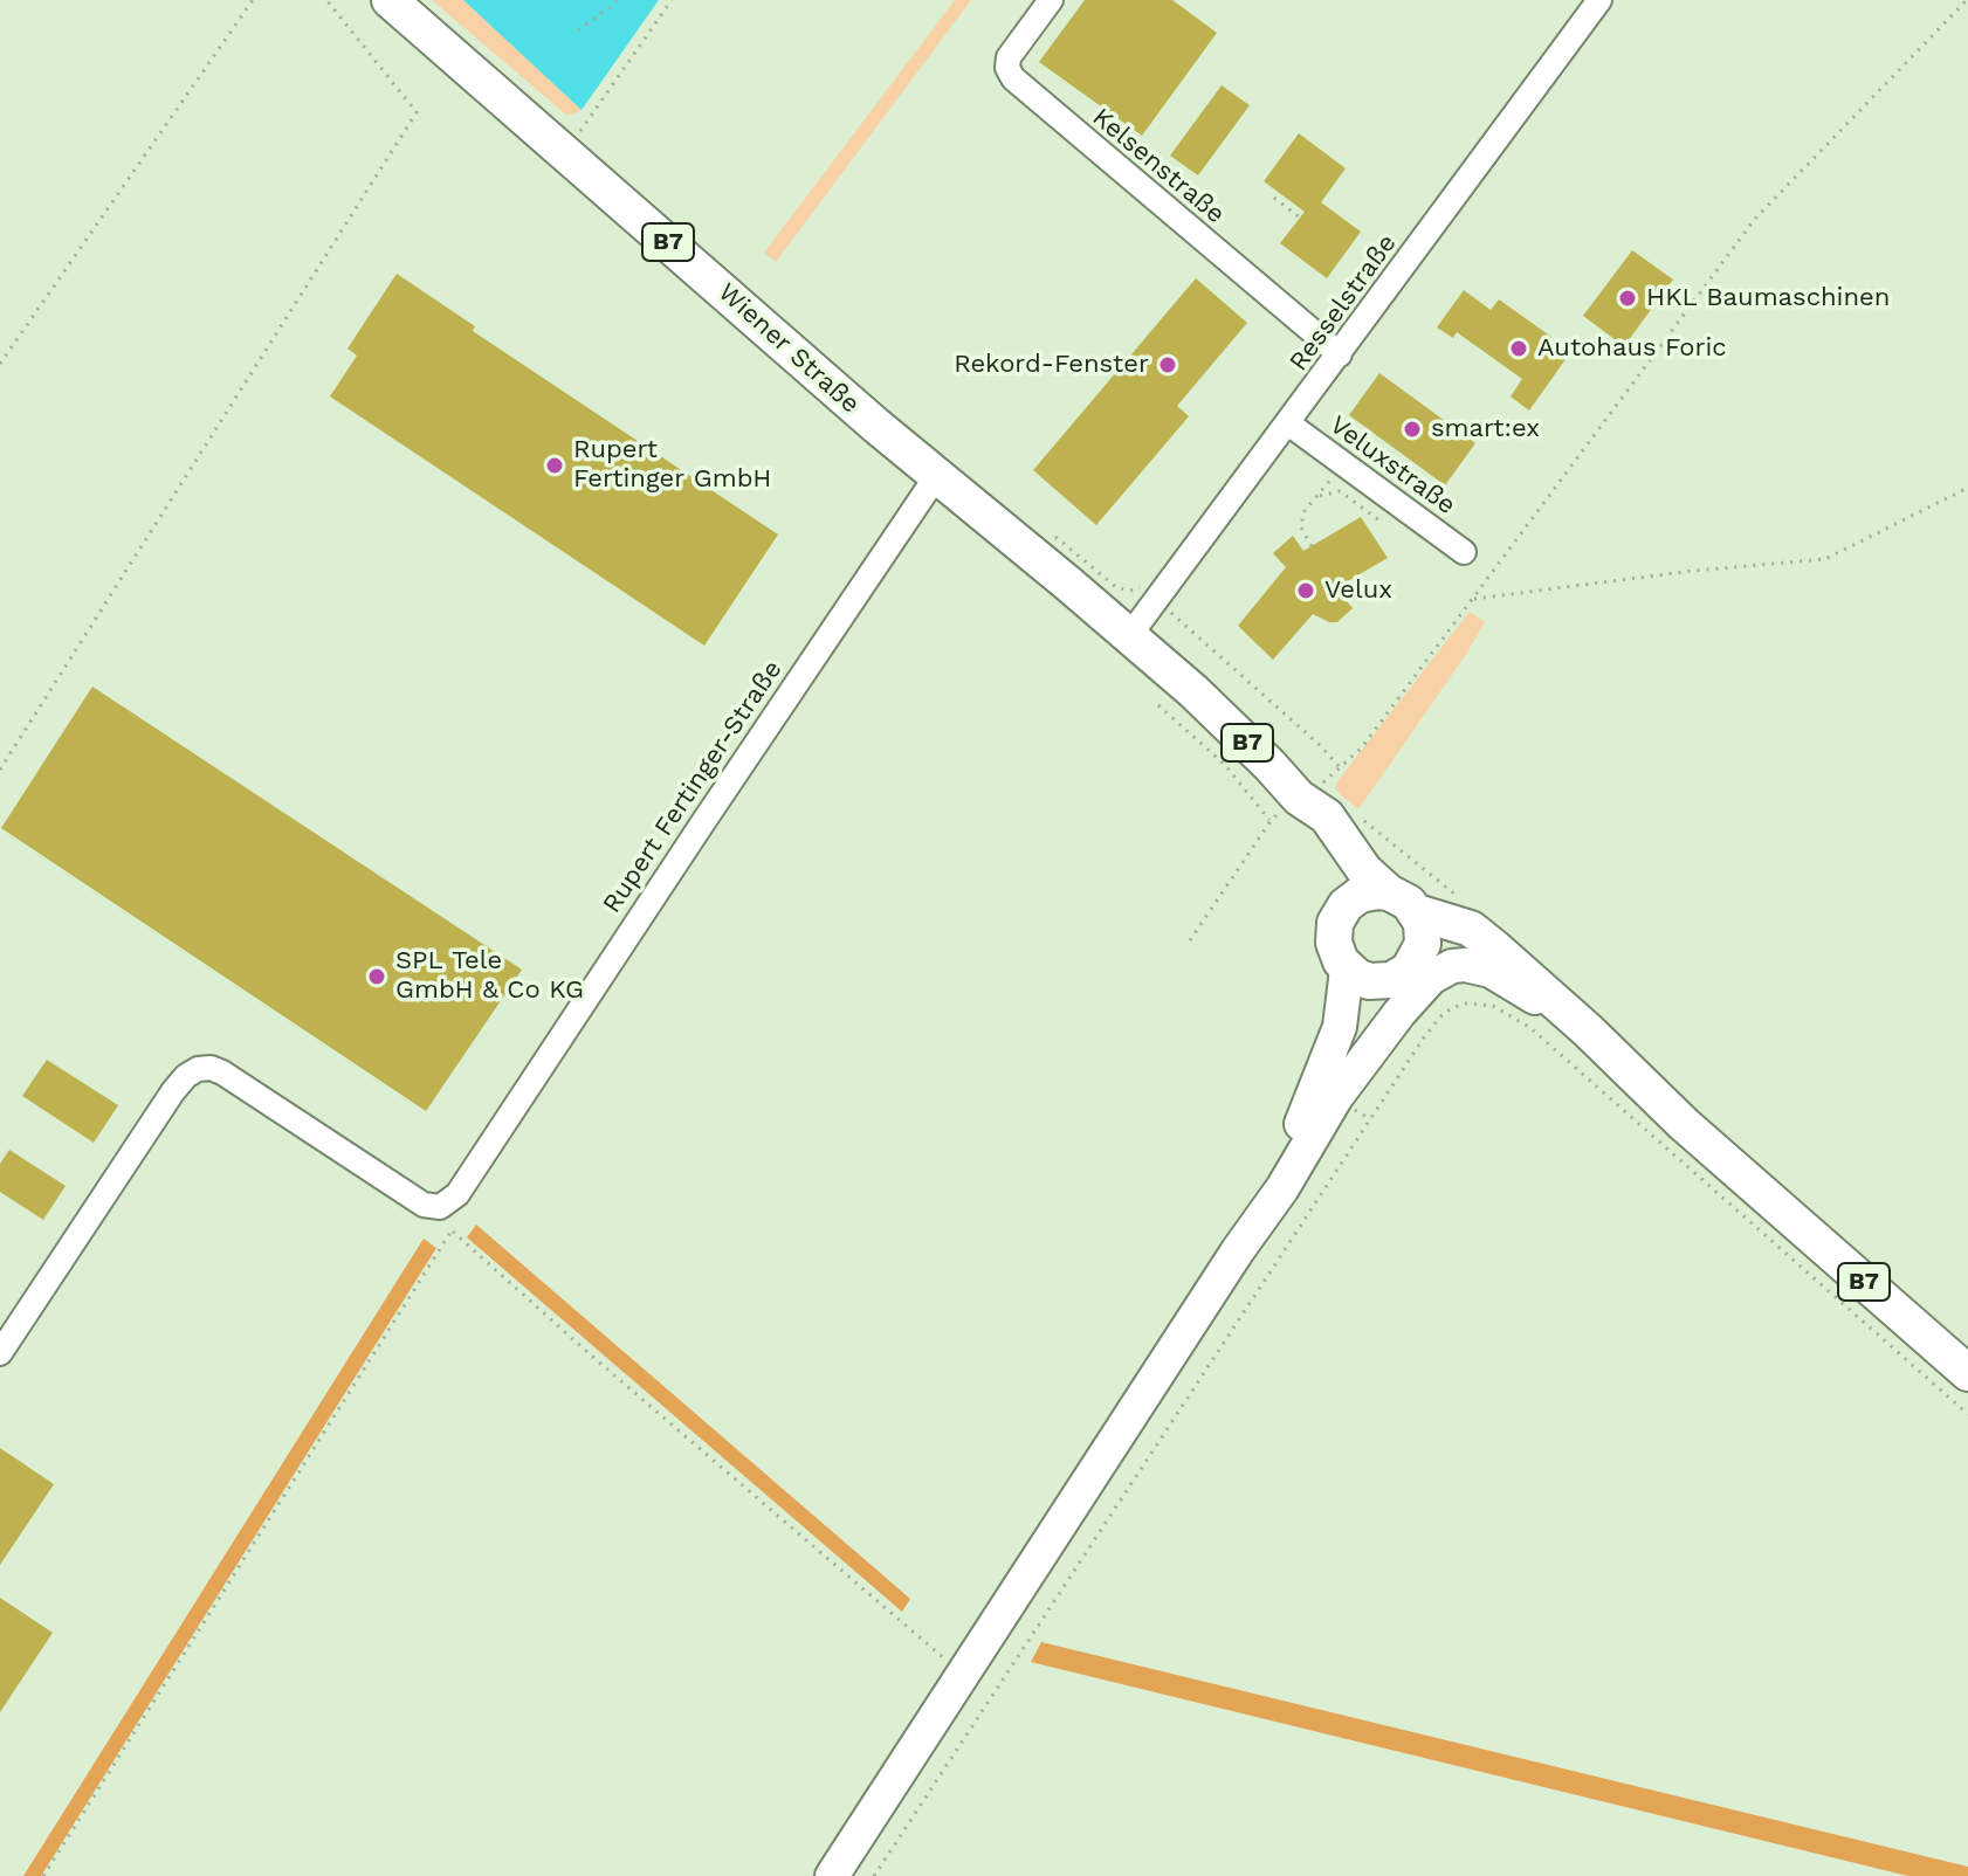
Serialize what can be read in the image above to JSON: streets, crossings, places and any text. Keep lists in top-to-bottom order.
{
  "streets": {
    "main road": ["B7", "Wiener Straße"],
    "street": [
      "Kelsenstraße",
      "Resselstraße",
      "Veluxstraße",
      "Rupert Fertinger-Straße"
    ]
  },
  "crossings": [
    ["Kelsenstraße", "Resselstraße"],
    ["B7", "Wiener Straße"],
    ["Resselstraße", "Wiener Straße"],
    ["Resselstraße", "Veluxstraße"],
    ["Wiener Straße", "Rupert Fertinger-Straße"]
  ],
  "places": [
    "HKL Baumaschinen",
    "Autohaus Foric",
    "Rekord-Fenster",
    "smart:ex",
    "Rupert Fertinger GmbH",
    "Velux",
    "SPL Tele GmbH & Co KG"
  ]
}
